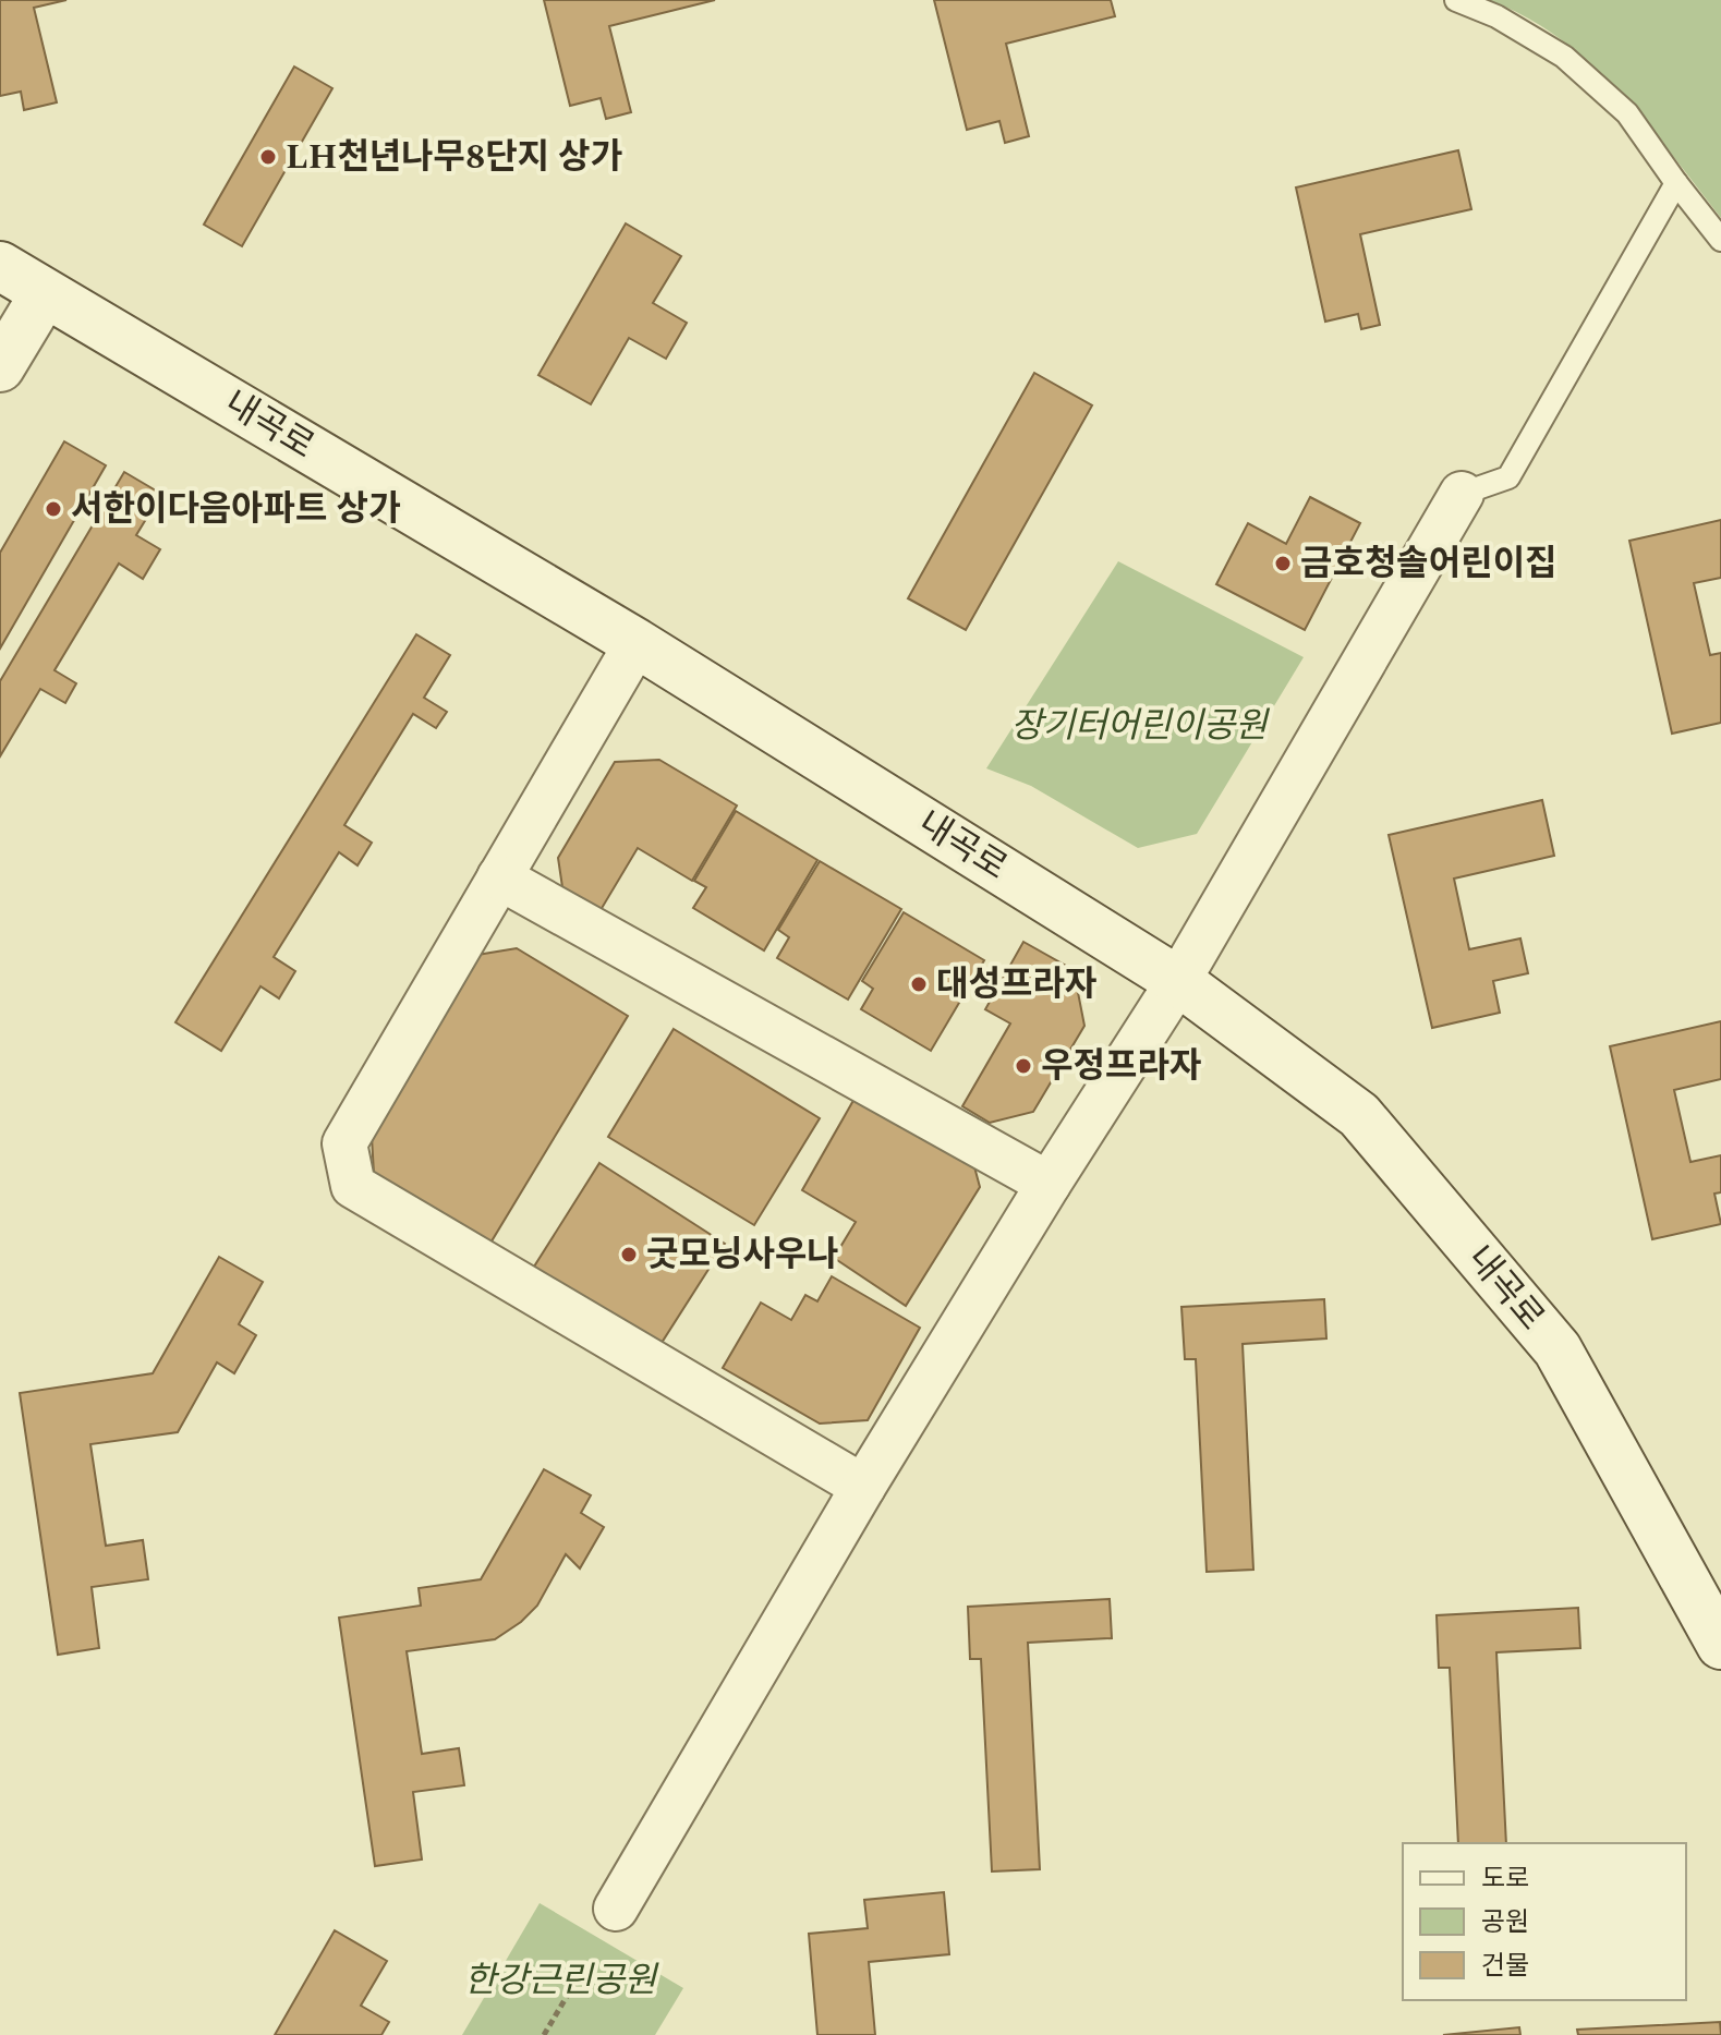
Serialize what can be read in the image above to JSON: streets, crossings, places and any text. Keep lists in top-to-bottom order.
{
  "streets": {
    "main road": ["내곡로"]
  },
  "parks": ["장기터어린이공원", "한강근린공원"],
  "places": [
    "LH천년나무8단지 상가",
    "서한이다음아파트 상가",
    "금호청솔어린이집",
    "대성프라자",
    "우정프라자",
    "굿모닝사우나"
  ],
  "legend": ["도로", "공원", "건물"]
}
